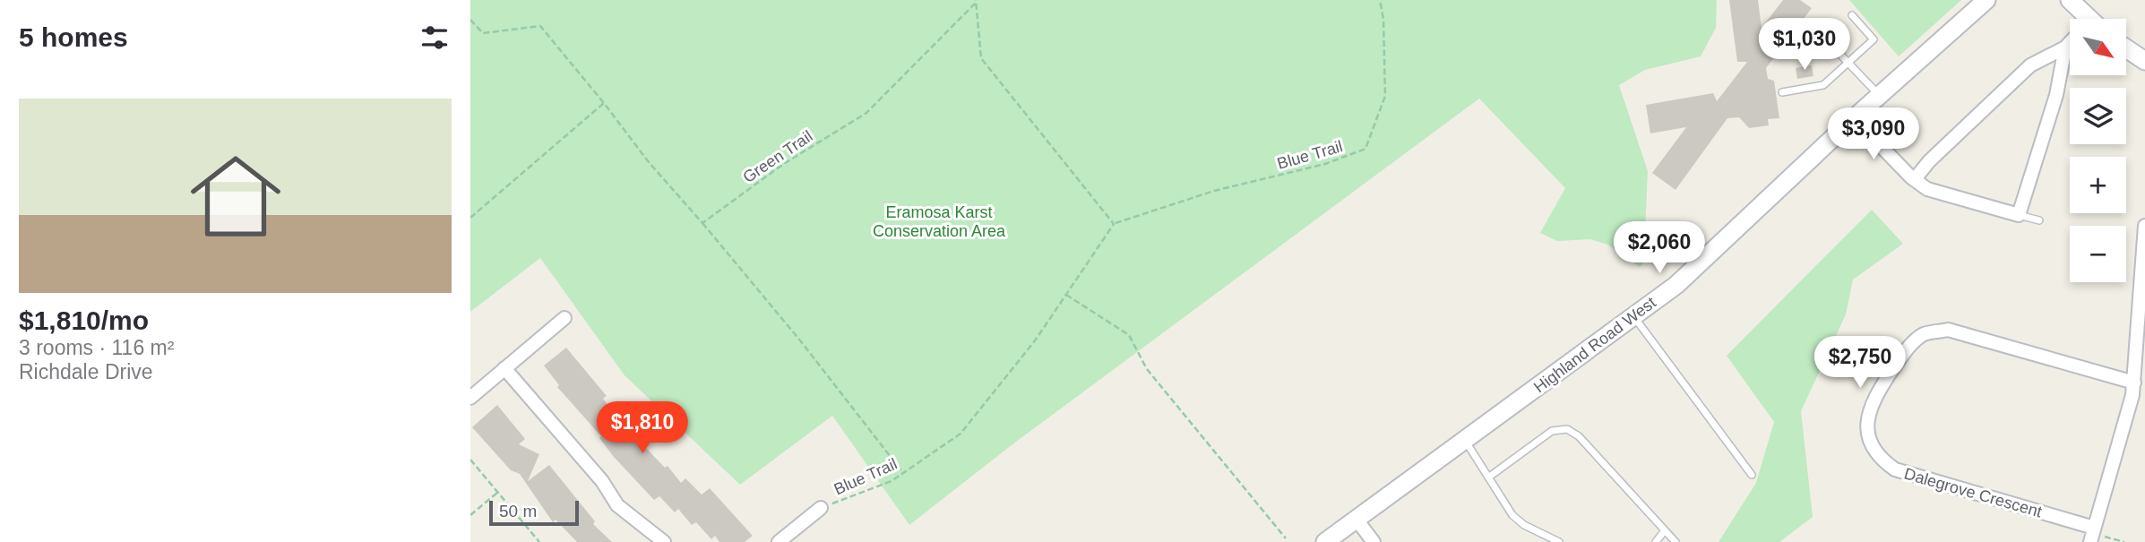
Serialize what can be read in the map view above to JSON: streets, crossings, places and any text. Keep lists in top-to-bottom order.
{
  "streets": {
    "street": ["Highland Road West", "Dalegrove Crescent"],
    "path": ["Blue Trail", "Green Trail"]
  },
  "parks": ["Eramosa Karst Conservation Area"],
  "scale_bar": "50 m",
  "north": "bottom right",
  "page": {
    "heading": "5 homes",
    "price": [
      "$1,030",
      "$3,090",
      "$2,060",
      "$2,750",
      "$1,810"
    ],
    "map_buttons": ["+", "−"],
    "list": [
      {
        "name": "$1,810/mo",
        "note": "3 rooms · 116 m² · Richdale Drive"
      }
    ],
    "scale": "50 m"
  }
}
